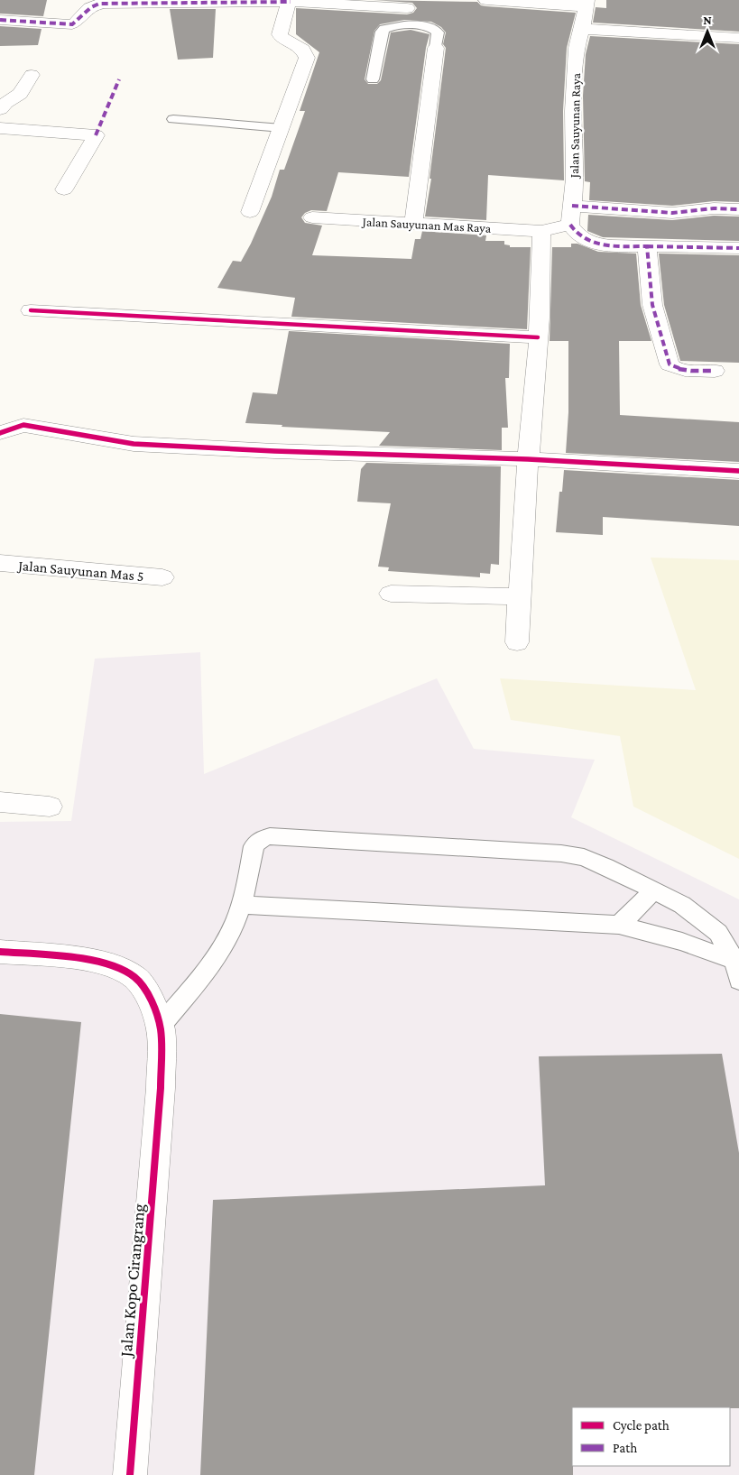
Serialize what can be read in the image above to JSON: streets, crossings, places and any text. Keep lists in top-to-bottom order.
{
  "streets": {
    "street": [
      "Jalan Sauyunan Raya",
      "Jalan Sauyunan Mas Raya",
      "Jalan Sauyunan Mas 5",
      "Jalan Kopo Cirangrang"
    ]
  },
  "crossings": [
    ["Jalan Sauyunan Raya", "Jalan Sauyunan Mas Raya"]
  ],
  "legend": ["Cycle path", "Path"],
  "north": "top"
}
